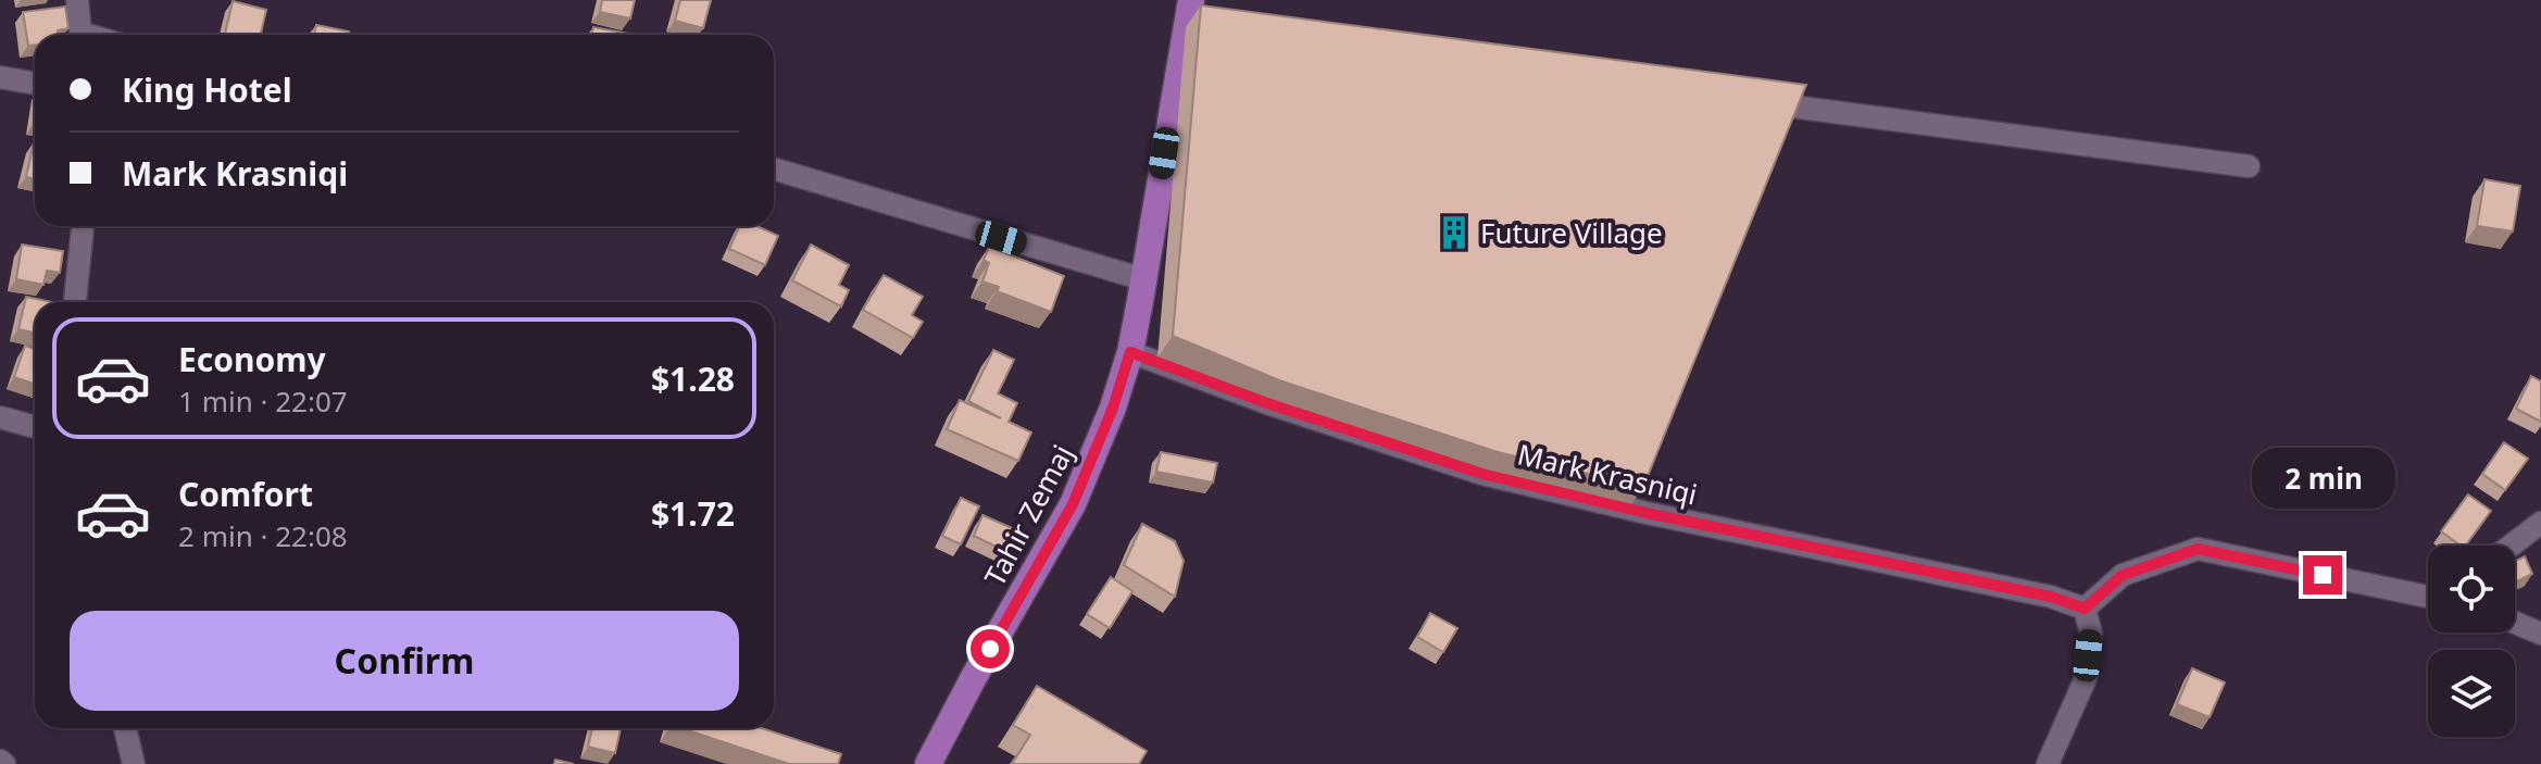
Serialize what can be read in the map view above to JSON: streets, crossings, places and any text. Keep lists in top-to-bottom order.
{
  "streets": {
    "main road": ["Tahir Zemaj"],
    "street": ["Mark Krasniqi"]
  },
  "crossings": [
    ["Mark Krasniqi", "Tahir Zemaj"]
  ],
  "places": {
    "building": ["Future Village"]
  },
  "page": {
    "banner": ["King Hotel", "Mark Krasniqi"],
    "list": [
      {
        "name": "Economy",
        "note": "1 min · 22:07",
        "value": "$1.28"
      },
      {
        "name": "Comfort",
        "note": "2 min · 22:08",
        "value": "$1.72"
      }
    ],
    "bubble": "2 min",
    "buttons": "Confirm"
  }
}
